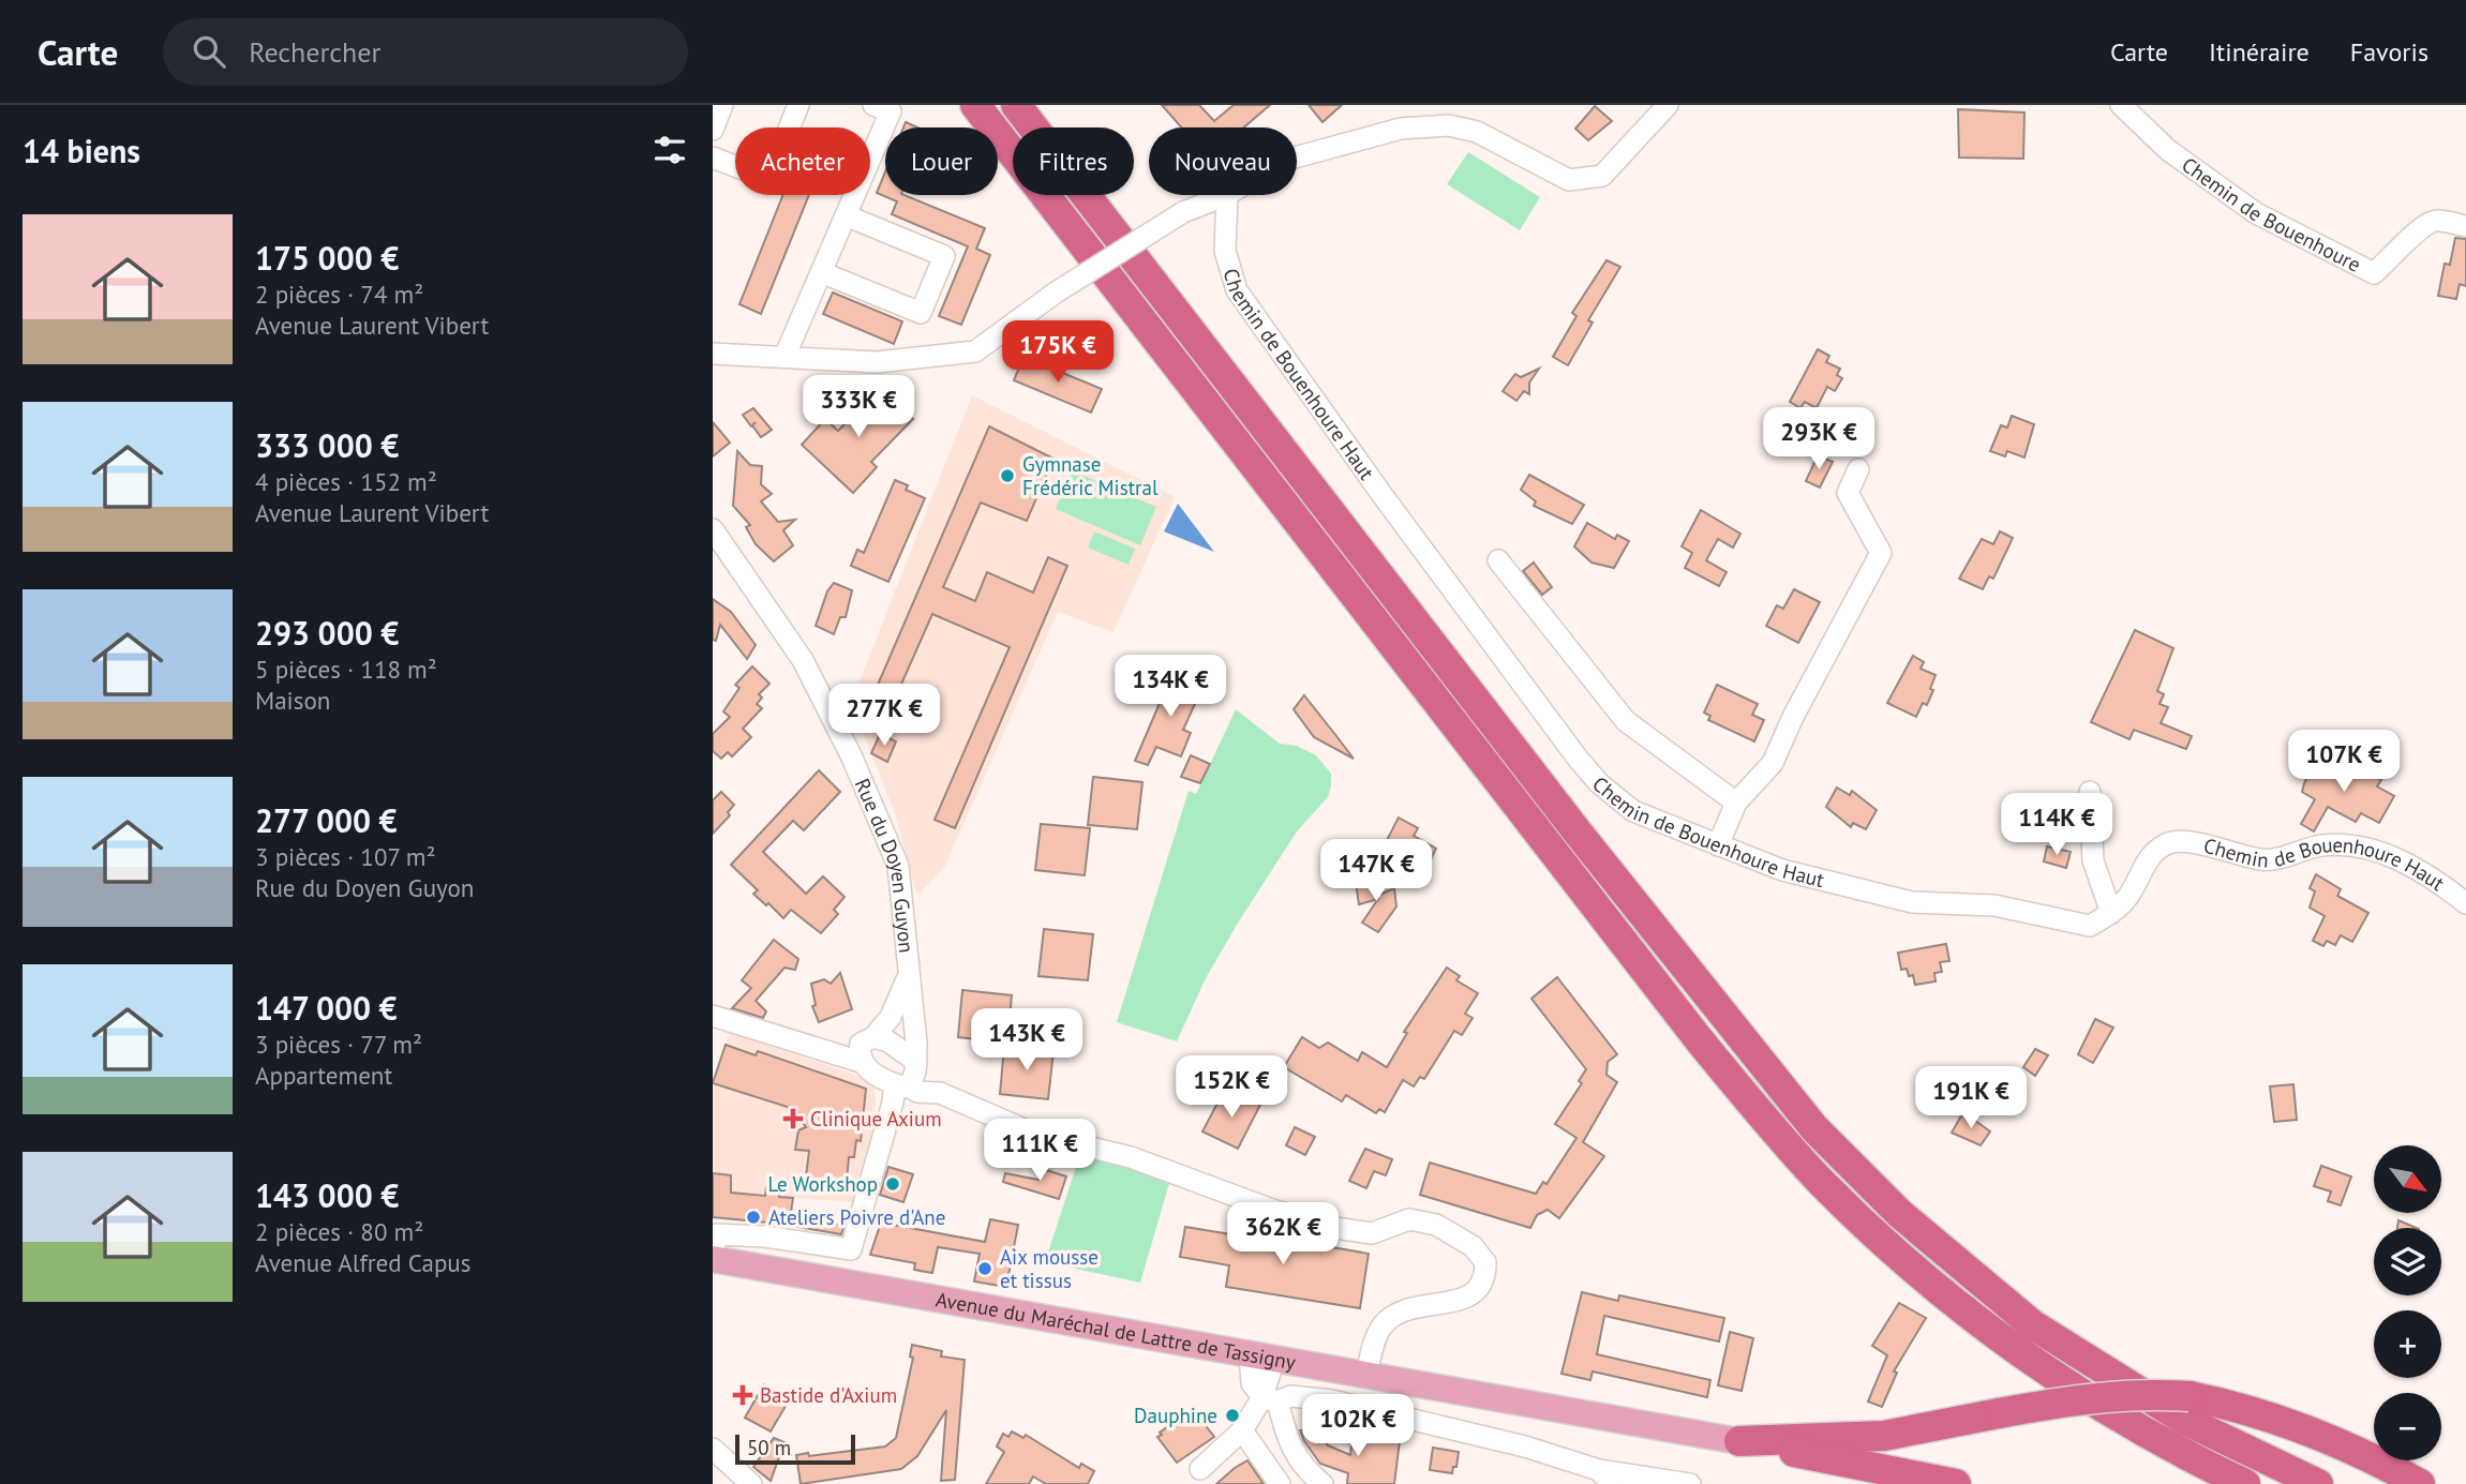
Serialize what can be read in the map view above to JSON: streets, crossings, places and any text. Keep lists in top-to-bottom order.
{
  "streets": {
    "main road": ["Avenue du Maréchal de Lattre de Tassigny"],
    "street": ["Chemin de Bouenhoure", "Chemin de Bouenhoure Haut", "Rue du Doyen Guyon"]
  },
  "places": {
    "other": [
      "Gymnase Frédéric Mistral",
      "Le Workshop",
      "Ateliers Poivre d'Ane",
      "Aix mousse et tissus",
      "Dauphine"
    ],
    "health": ["Clinique Axium", "Bastide d'Axium"]
  },
  "scale_bar": "50 m",
  "north": "bottom right",
  "page": {
    "header": "Carte",
    "search": "Rechercher",
    "nav": ["Carte", "Itinéraire", "Favoris"],
    "heading": "14 biens",
    "chip": [
      "Acheter",
      "Louer",
      "Filtres",
      "Nouveau"
    ],
    "list": [
      {
        "name": "175 000 €",
        "note": "2 pièces · 74 m² · Avenue Laurent Vibert"
      },
      {
        "name": "333 000 €",
        "note": "4 pièces · 152 m² · Avenue Laurent Vibert"
      },
      {
        "name": "293 000 €",
        "note": "5 pièces · 118 m² · Maison"
      },
      {
        "name": "277 000 €",
        "note": "3 pièces · 107 m² · Rue du Doyen Guyon"
      },
      {
        "name": "147 000 €",
        "note": "3 pièces · 77 m² · Appartement"
      },
      {
        "name": "143 000 €",
        "note": "2 pièces · 80 m² · Avenue Alfred Capus"
      }
    ],
    "price": [
      "175K €",
      "333K €",
      "293K €",
      "134K €",
      "277K €",
      "107K €",
      "114K €",
      "147K €",
      "143K €",
      "152K €",
      "191K €",
      "111K €",
      "362K €",
      "102K €"
    ],
    "map_buttons": ["+", "−"],
    "scale": "50 m"
  }
}
